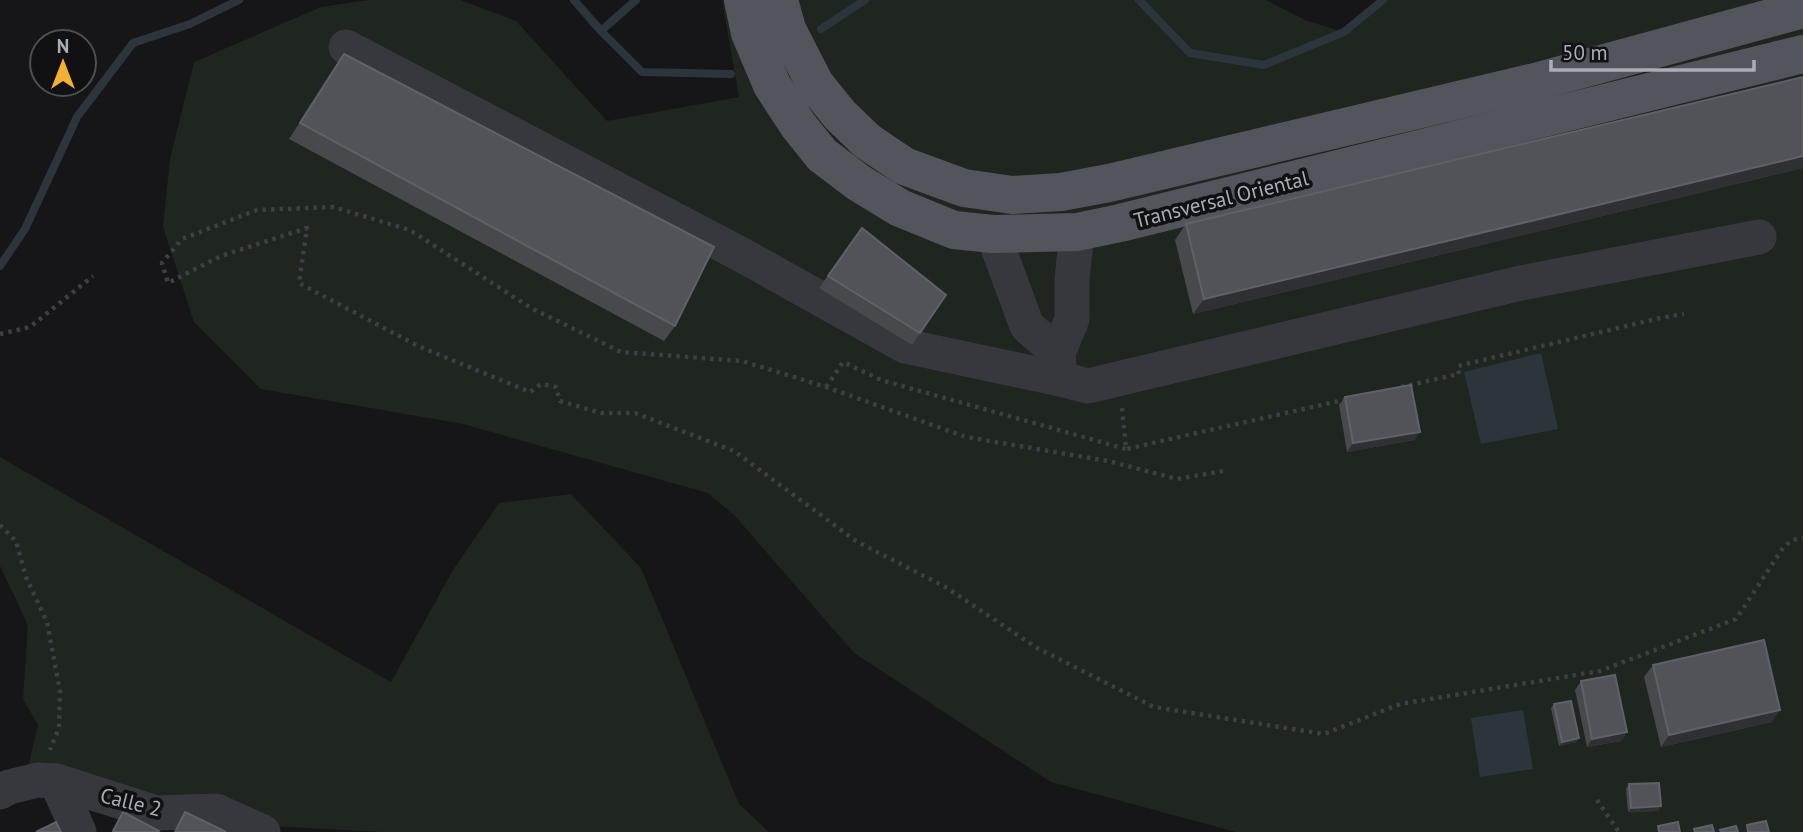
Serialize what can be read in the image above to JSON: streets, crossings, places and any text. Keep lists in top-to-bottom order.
{
  "streets": {
    "main road": ["Transversal Oriental"],
    "street": ["Calle 2"]
  },
  "scale_bar": "50 m",
  "north": "top"
}
